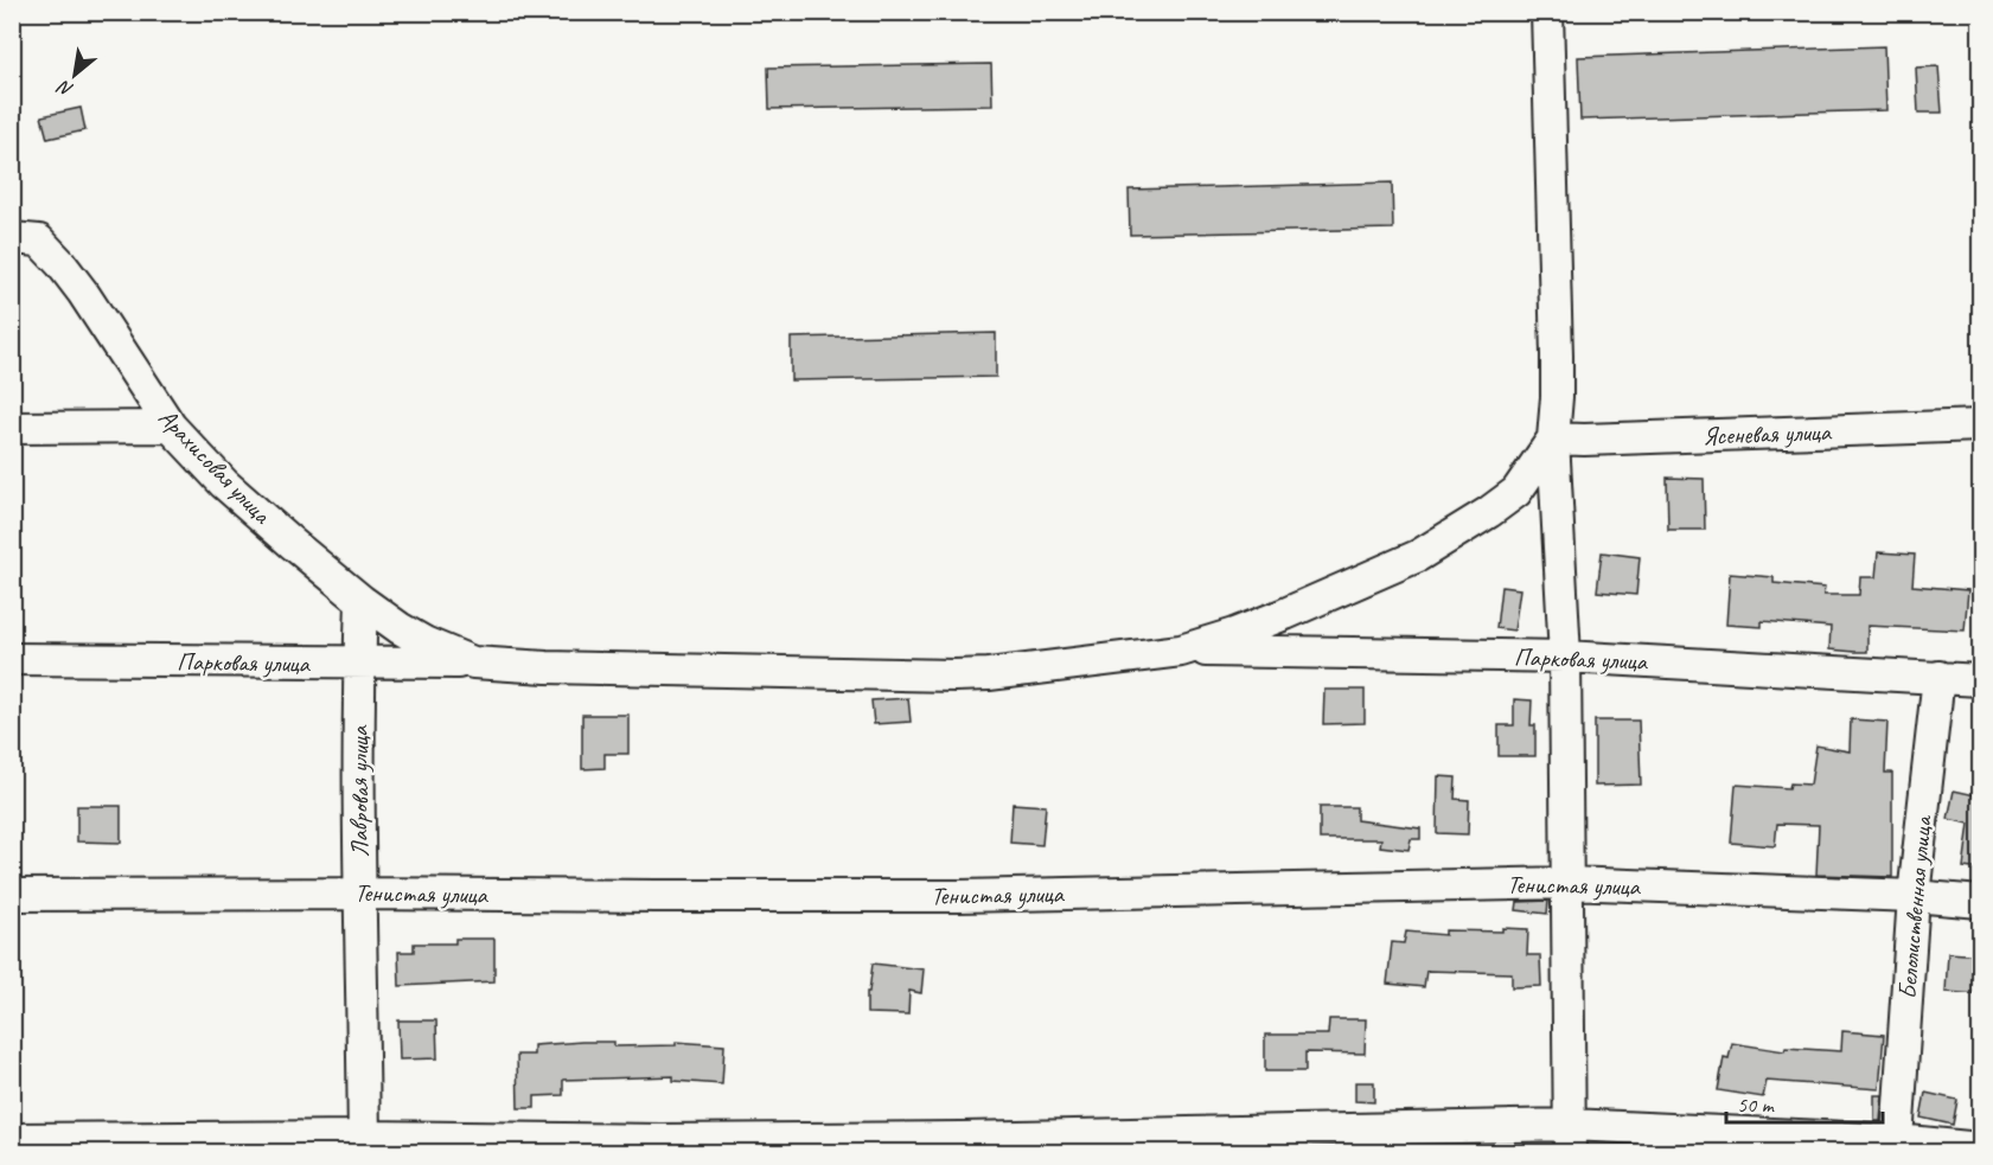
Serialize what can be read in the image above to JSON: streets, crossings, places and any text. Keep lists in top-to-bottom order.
{
  "streets": {
    "street": [
      "Ясеневая улица",
      "Арахисовая улица",
      "Парковая улица",
      "Лавровая улица",
      "Тенистая улица",
      "Белолиственная улица"
    ]
  },
  "crossings": [
    ["Арахисовая улица", "Парковая улица"],
    ["Арахисовая улица", "Лавровая улица"],
    ["Парковая улица", "Лавровая улица"],
    ["Парковая улица", "Белолиственная улица"],
    ["Лавровая улица", "Тенистая улица"],
    ["Тенистая улица", "Белолиственная улица"]
  ],
  "scale_bar": "50 m",
  "north": "bottom left"
}
